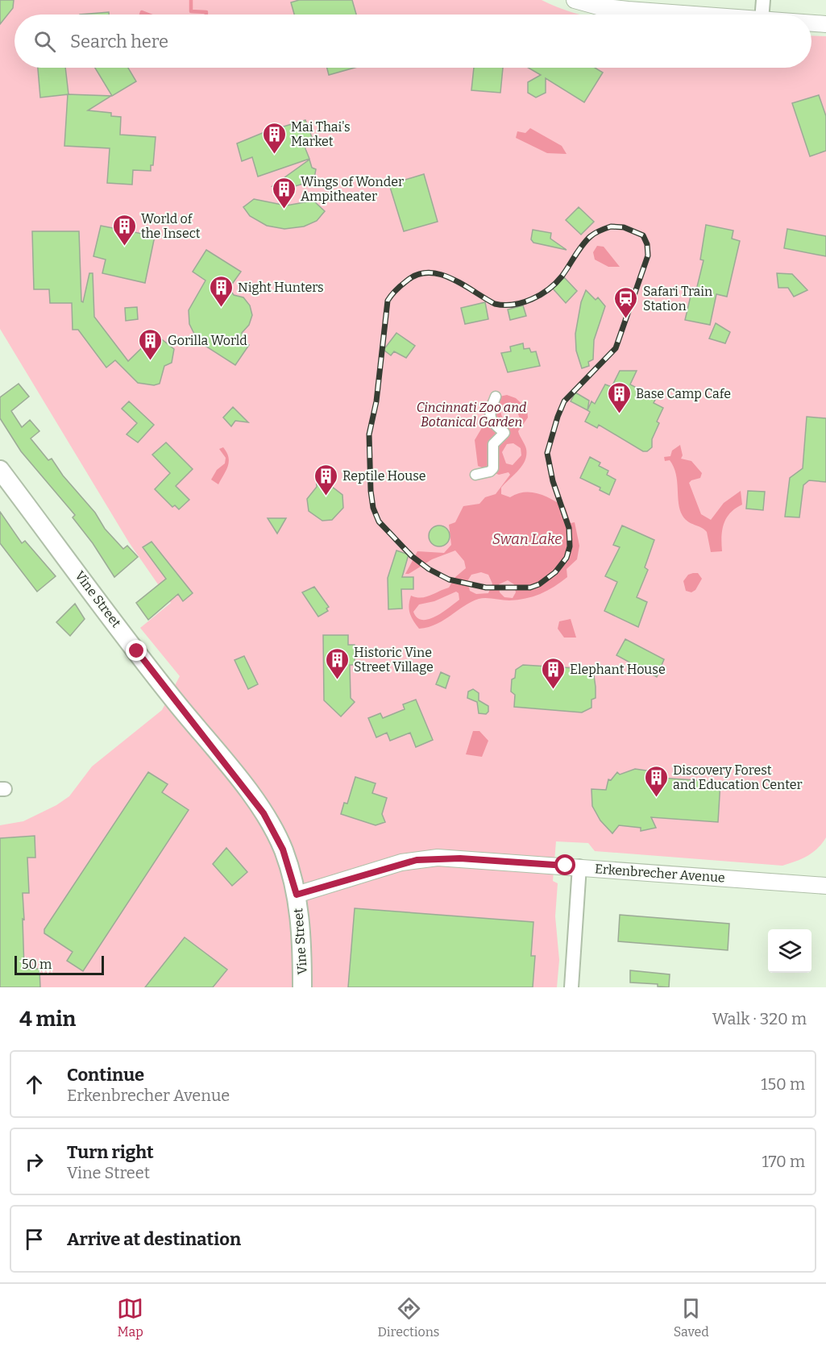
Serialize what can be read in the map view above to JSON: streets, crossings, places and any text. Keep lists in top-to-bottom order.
{
  "streets": {
    "main road": ["Vine Street"],
    "street": ["Erkenbrecher Avenue"]
  },
  "crossings": [
    ["Vine Street", "Erkenbrecher Avenue"]
  ],
  "water": ["Swan Lake"],
  "parks": ["Cincinnati Zoo and Botanical Garden"],
  "places": {
    "building": [
      "Mai Thai's Market",
      "Wings of Wonder Ampitheater",
      "World of the Insect",
      "Night Hunters",
      "Gorilla World",
      "Base Camp Cafe",
      "Reptile House",
      "Historic Vine Street Village",
      "Elephant House",
      "Discovery Forest and Education Center"
    ],
    "station": ["Safari Train Station"]
  },
  "scale_bar": "50 m",
  "page": {
    "search": "Search here",
    "scale": "50 m",
    "heading": ["4 min", "Walk · 320 m"],
    "list": [
      ["Continue", "Erkenbrecher Avenue", "150 m"],
      ["Turn right", "Vine Street", "170 m"],
      "Arrive at destination"
    ],
    "nav": ["Map", "Directions", "Saved"]
  }
}
